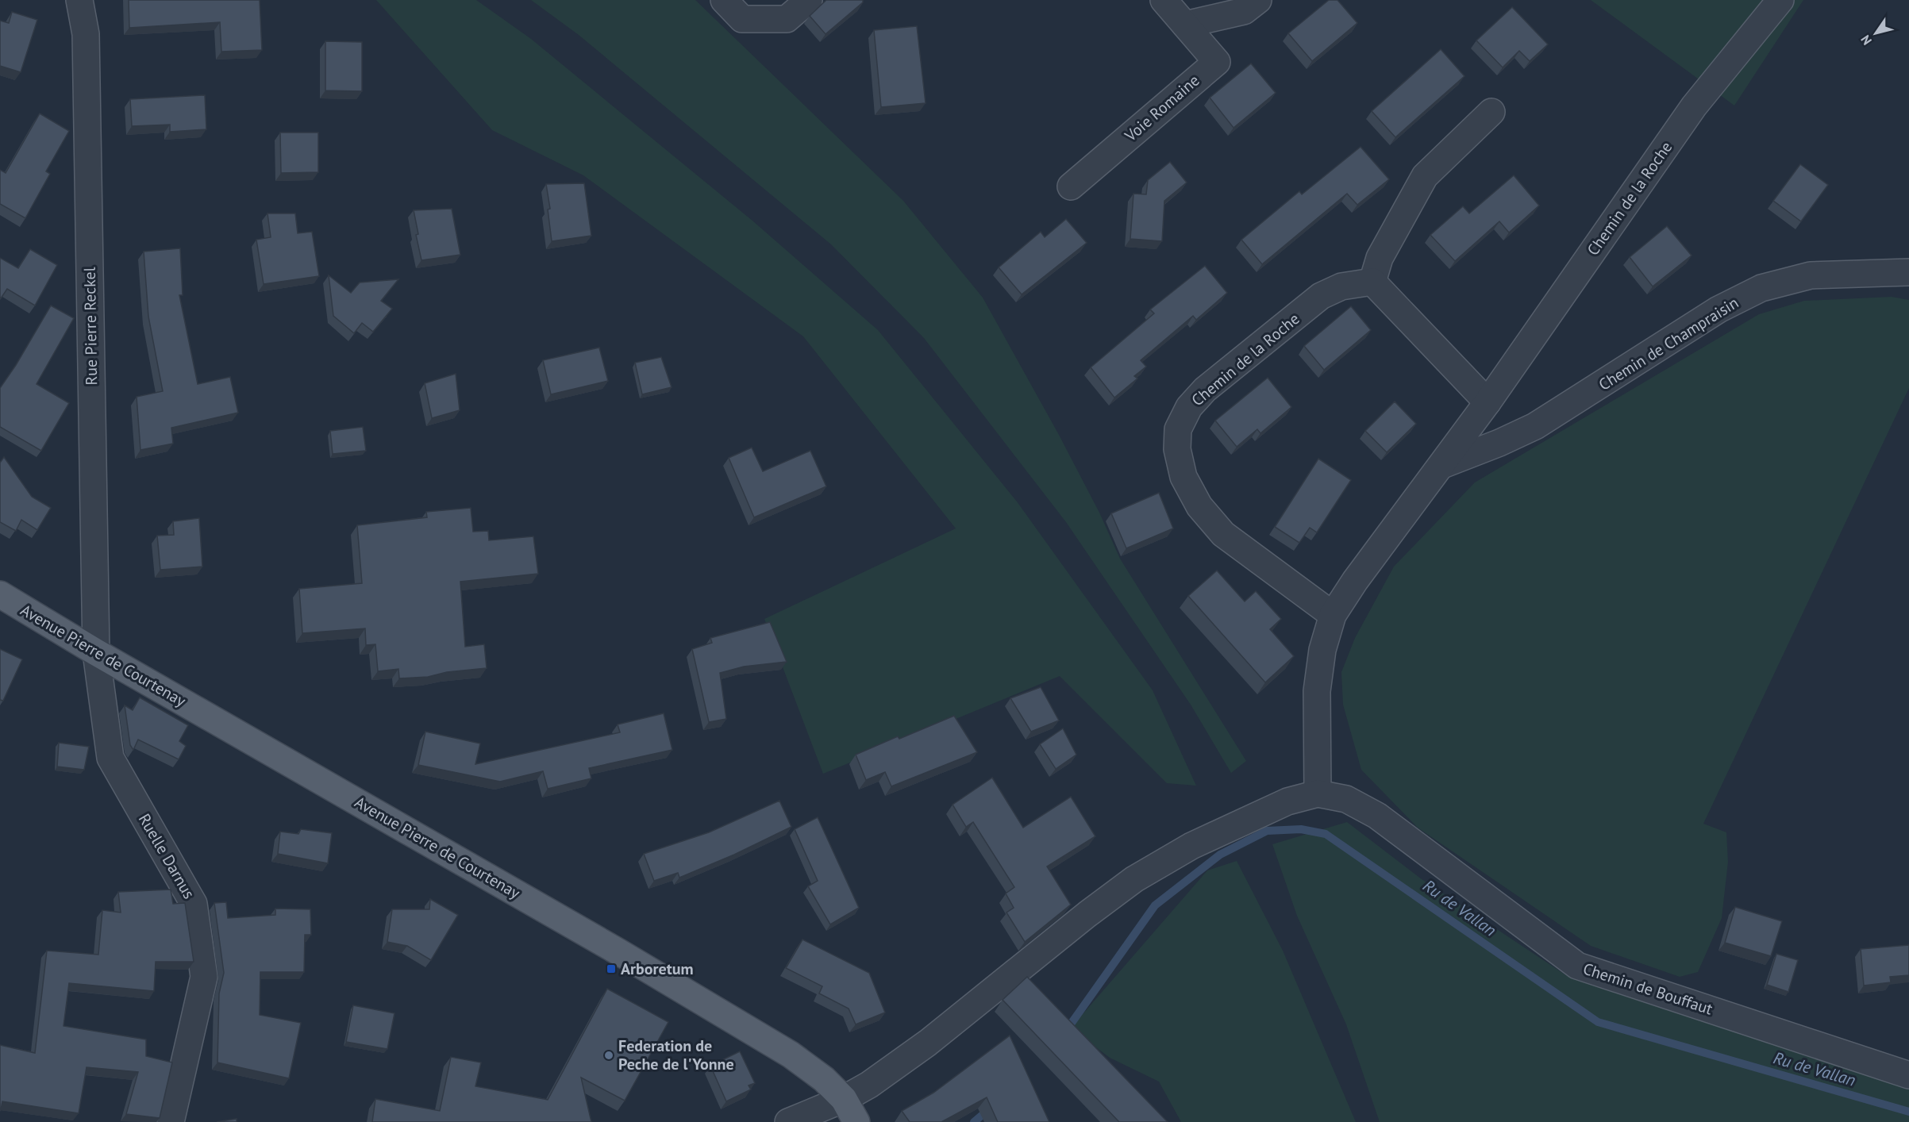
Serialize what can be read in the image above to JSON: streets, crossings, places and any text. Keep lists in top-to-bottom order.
{
  "streets": {
    "main road": ["Avenue Pierre de Courtenay"],
    "street": [
      "Voie Romaine",
      "Chemin de la Roche",
      "Rue Pierre Reckel",
      "Chemin de Champraisin",
      "Ruelle Darnus",
      "Chemin de Bouffaut"
    ]
  },
  "crossings": [
    ["Chemin de la Roche", "Chemin de Champraisin"],
    ["Chemin de la Roche", "Chemin de Bouffaut"],
    ["Rue Pierre Reckel", "Avenue Pierre de Courtenay"],
    ["Rue Pierre Reckel", "Ruelle Darnus"],
    ["Avenue Pierre de Courtenay", "Ruelle Darnus"]
  ],
  "water": ["Ru de Vallan"],
  "places": {
    "transit": ["Arboretum"],
    "other": ["Federation de Peche de l'Yonne"]
  },
  "north": "bottom left"
}
